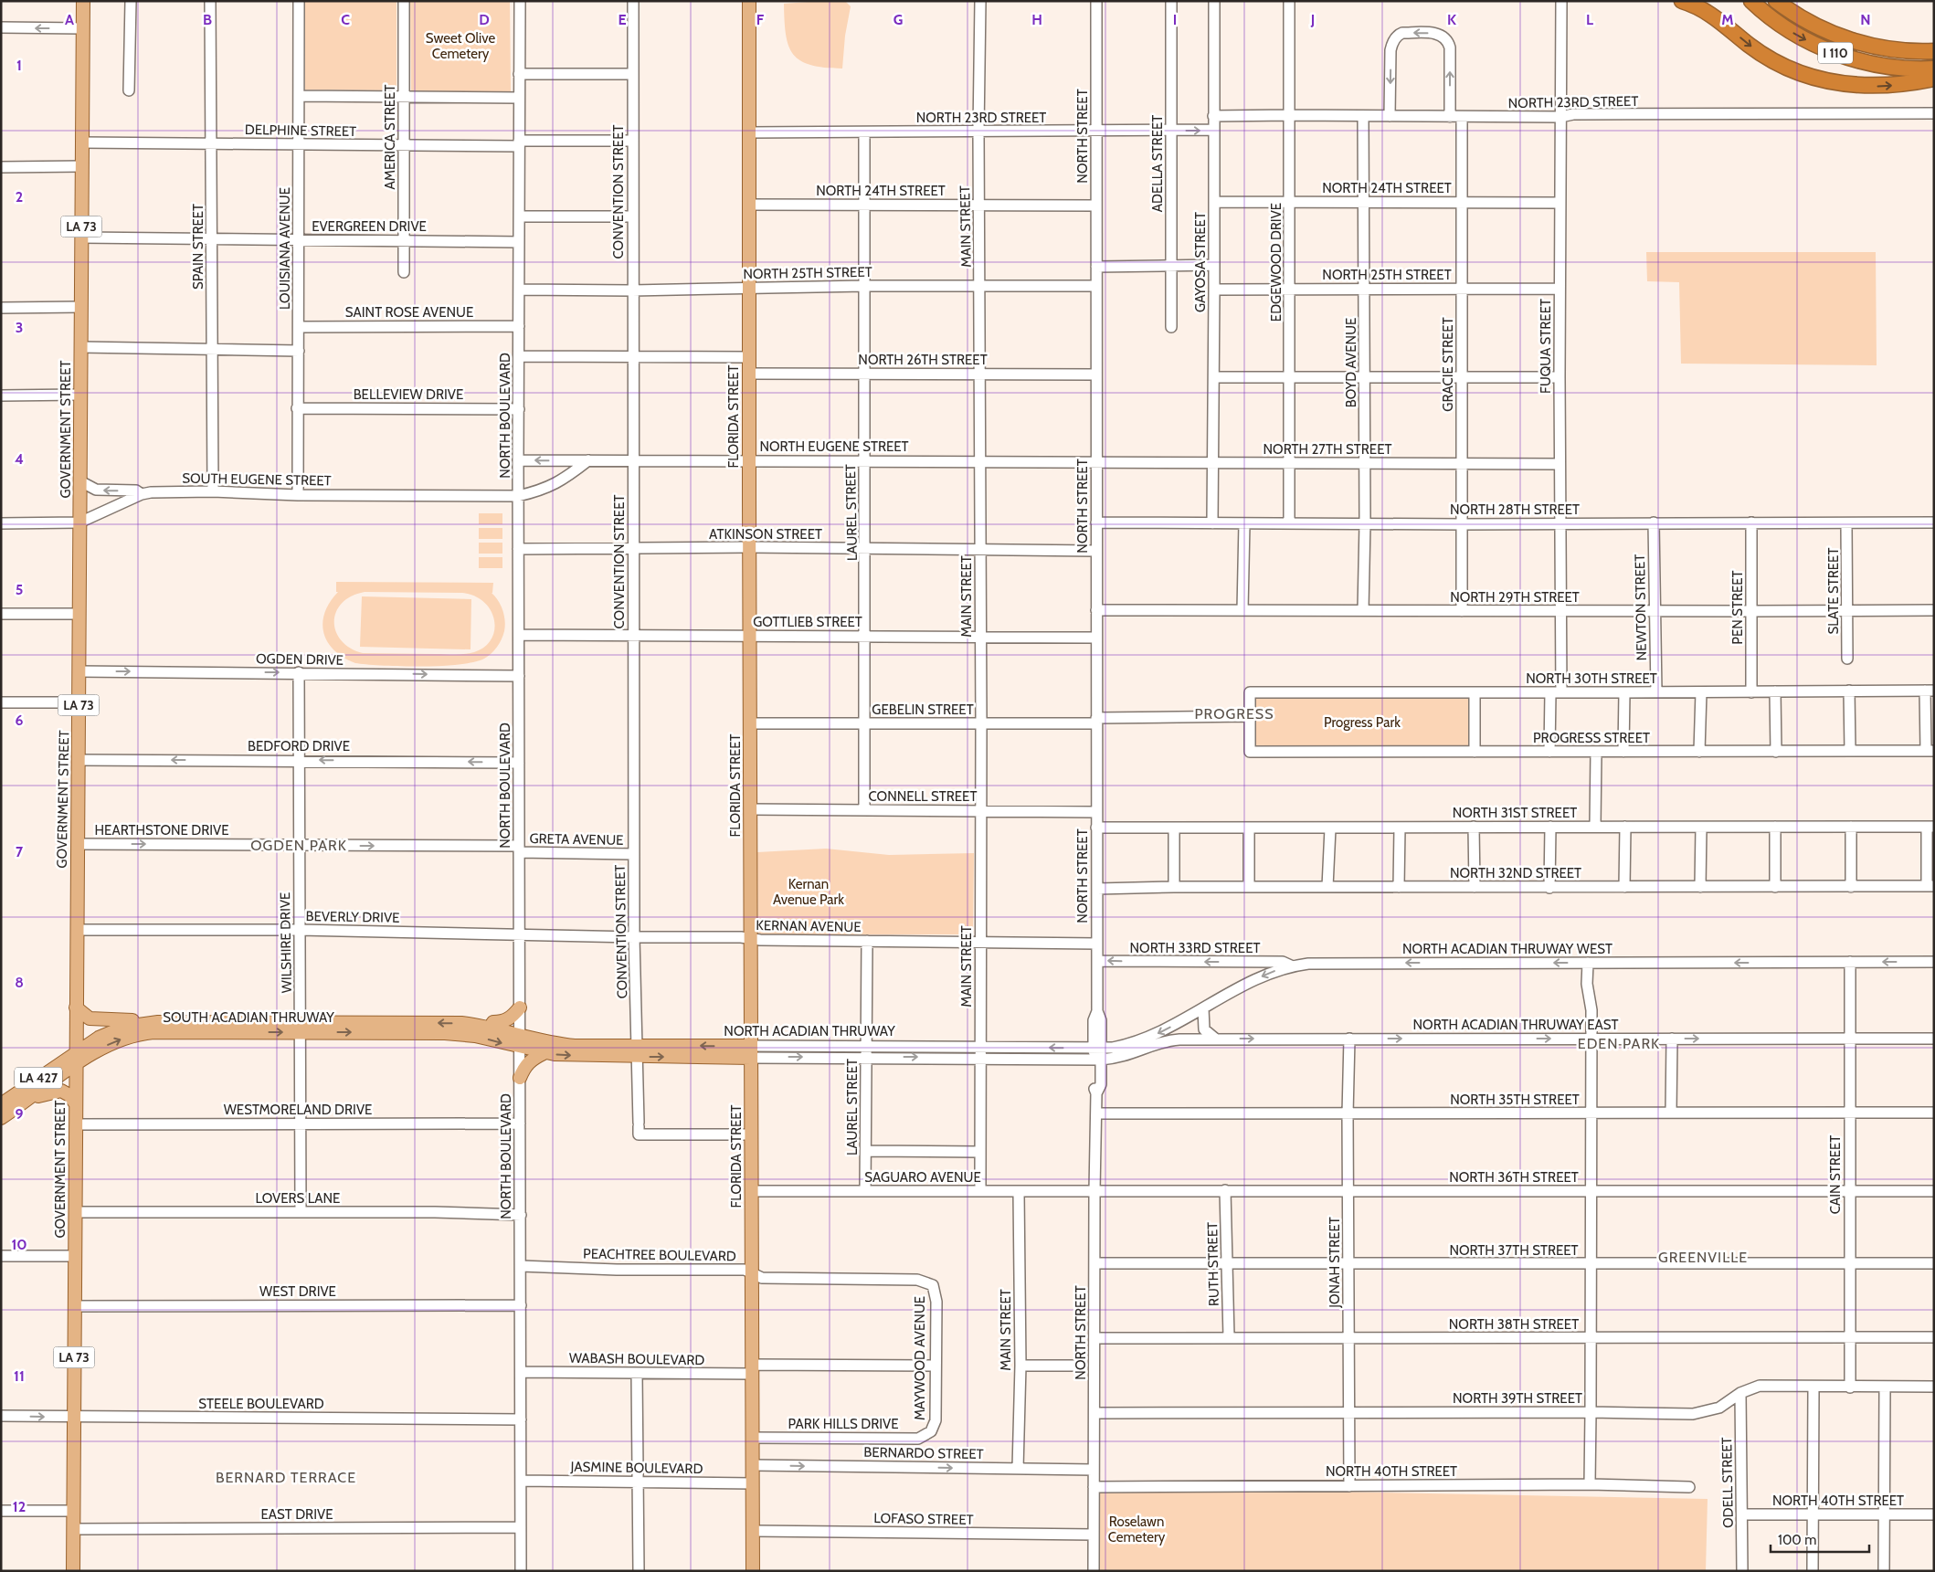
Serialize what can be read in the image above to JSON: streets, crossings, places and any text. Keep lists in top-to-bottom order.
{
  "streets": {
    "highway": ["I 110"],
    "main road": [
      "LA 73",
      "FLORIDA STREET",
      "GOVERNMENT STREET",
      "SOUTH ACADIAN THRUWAY",
      "NORTH ACADIAN THRUWAY",
      "LA 427"
    ],
    "street": [
      "NORTH 23RD STREET",
      "DELPHINE STREET",
      "NORTH STREET",
      "AMERICA STREET",
      "ADELLA STREET",
      "NORTH 24TH STREET",
      "CONVENTION STREET",
      "EVERGREEN DRIVE",
      "MAIN STREET",
      "SPAIN STREET",
      "LOUISIANA AVENUE",
      "GAYOSA STREET",
      "EDGEWOOD DRIVE",
      "NORTH 25TH STREET",
      "SAINT ROSE AVENUE",
      "FUQUA STREET",
      "NORTH 26TH STREET",
      "BOYD AVENUE",
      "GRACIE STREET",
      "BELLEVIEW DRIVE",
      "NORTH BOULEVARD",
      "NORTH EUGENE STREET",
      "NORTH 27TH STREET",
      "SOUTH EUGENE STREET",
      "NORTH 28TH STREET",
      "LAUREL STREET",
      "ATKINSON STREET",
      "SLATE STREET",
      "NORTH 29TH STREET",
      "NEWTON STREET",
      "PEN STREET",
      "GOTTLIEB STREET",
      "OGDEN DRIVE",
      "NORTH 30TH STREET",
      "GEBELIN STREET",
      "PROGRESS STREET",
      "BEDFORD DRIVE",
      "CONNELL STREET",
      "NORTH 31ST STREET",
      "HEARTHSTONE DRIVE",
      "GRETA AVENUE",
      "NORTH 32ND STREET",
      "BEVERLY DRIVE",
      "KERNAN AVENUE",
      "WILSHIRE DRIVE",
      "NORTH 33RD STREET",
      "NORTH ACADIAN THRUWAY WEST",
      "NORTH ACADIAN THRUWAY EAST",
      "NORTH 35TH STREET",
      "WESTMORELAND DRIVE",
      "CAIN STREET",
      "SAGUARO AVENUE",
      "NORTH 36TH STREET",
      "LOVERS LANE",
      "NORTH 37TH STREET",
      "PEACHTREE BOULEVARD",
      "JONAH STREET",
      "RUTH STREET",
      "WEST DRIVE",
      "NORTH 38TH STREET",
      "MAYWOOD AVENUE",
      "WABASH BOULEVARD",
      "NORTH 39TH STREET",
      "STEELE BOULEVARD",
      "PARK HILLS DRIVE",
      "BERNARDO STREET",
      "JASMINE BOULEVARD",
      "NORTH 40TH STREET",
      "ODELL STREET",
      "EAST DRIVE",
      "LOFASO STREET"
    ]
  },
  "crossings": [
    ["NORTH 23RD STREET", "NORTH STREET"],
    ["NORTH 23RD STREET", "ADELLA STREET"],
    ["NORTH 23RD STREET", "MAIN STREET"],
    ["NORTH 23RD STREET", "GAYOSA STREET"],
    ["NORTH 23RD STREET", "EDGEWOOD DRIVE"],
    ["NORTH 23RD STREET", "FUQUA STREET"],
    ["NORTH 23RD STREET", "BOYD AVENUE"],
    ["NORTH 23RD STREET", "GRACIE STREET"],
    ["NORTH 23RD STREET", "FLORIDA STREET"],
    ["NORTH 23RD STREET", "LAUREL STREET"],
    ["DELPHINE STREET", "AMERICA STREET"],
    ["DELPHINE STREET", "SPAIN STREET"],
    ["DELPHINE STREET", "LOUISIANA AVENUE"],
    ["DELPHINE STREET", "NORTH BOULEVARD"],
    ["DELPHINE STREET", "GOVERNMENT STREET"],
    ["NORTH STREET", "NORTH 24TH STREET"],
    ["NORTH STREET", "NORTH 25TH STREET"],
    ["NORTH STREET", "NORTH 26TH STREET"],
    ["NORTH STREET", "NORTH EUGENE STREET"],
    ["NORTH STREET", "NORTH 27TH STREET"],
    ["NORTH STREET", "NORTH 28TH STREET"],
    ["NORTH STREET", "ATKINSON STREET"],
    ["NORTH STREET", "NORTH 29TH STREET"],
    ["NORTH STREET", "GOTTLIEB STREET"],
    ["NORTH STREET", "GEBELIN STREET"],
    ["NORTH STREET", "CONNELL STREET"],
    ["NORTH STREET", "NORTH 31ST STREET"],
    ["NORTH STREET", "NORTH 32ND STREET"],
    ["NORTH STREET", "KERNAN AVENUE"],
    ["NORTH STREET", "NORTH 33RD STREET"],
    ["NORTH STREET", "NORTH ACADIAN THRUWAY WEST"],
    ["NORTH STREET", "NORTH ACADIAN THRUWAY EAST"],
    ["NORTH STREET", "NORTH ACADIAN THRUWAY"],
    ["NORTH STREET", "NORTH 35TH STREET"],
    ["NORTH STREET", "SAGUARO AVENUE"],
    ["NORTH STREET", "NORTH 36TH STREET"],
    ["NORTH STREET", "NORTH 37TH STREET"],
    ["NORTH STREET", "NORTH 38TH STREET"],
    ["NORTH STREET", "NORTH 39TH STREET"],
    ["NORTH STREET", "BERNARDO STREET"],
    ["NORTH STREET", "NORTH 40TH STREET"],
    ["NORTH STREET", "LOFASO STREET"],
    ["AMERICA STREET", "EVERGREEN DRIVE"],
    ["NORTH 24TH STREET", "MAIN STREET"],
    ["NORTH 24TH STREET", "GAYOSA STREET"],
    ["NORTH 24TH STREET", "EDGEWOOD DRIVE"],
    ["NORTH 24TH STREET", "FUQUA STREET"],
    ["NORTH 24TH STREET", "BOYD AVENUE"],
    ["NORTH 24TH STREET", "GRACIE STREET"],
    ["NORTH 24TH STREET", "FLORIDA STREET"],
    ["NORTH 24TH STREET", "LAUREL STREET"],
    ["CONVENTION STREET", "NORTH 25TH STREET"],
    ["CONVENTION STREET", "FLORIDA STREET"],
    ["CONVENTION STREET", "NORTH EUGENE STREET"],
    ["CONVENTION STREET", "ATKINSON STREET"],
    ["CONVENTION STREET", "GOTTLIEB STREET"],
    ["CONVENTION STREET", "GRETA AVENUE"],
    ["CONVENTION STREET", "KERNAN AVENUE"],
    ["CONVENTION STREET", "NORTH ACADIAN THRUWAY"],
    ["EVERGREEN DRIVE", "SPAIN STREET"],
    ["EVERGREEN DRIVE", "LOUISIANA AVENUE"],
    ["EVERGREEN DRIVE", "NORTH BOULEVARD"],
    ["EVERGREEN DRIVE", "GOVERNMENT STREET"],
    ["MAIN STREET", "NORTH 25TH STREET"],
    ["MAIN STREET", "NORTH 26TH STREET"],
    ["MAIN STREET", "NORTH EUGENE STREET"],
    ["MAIN STREET", "ATKINSON STREET"],
    ["MAIN STREET", "GOTTLIEB STREET"],
    ["MAIN STREET", "GEBELIN STREET"],
    ["MAIN STREET", "CONNELL STREET"],
    ["MAIN STREET", "KERNAN AVENUE"],
    ["MAIN STREET", "NORTH ACADIAN THRUWAY"],
    ["MAIN STREET", "SAGUARO AVENUE"],
    ["MAIN STREET", "BERNARDO STREET"],
    ["SPAIN STREET", "SOUTH EUGENE STREET"],
    ["LOUISIANA AVENUE", "SAINT ROSE AVENUE"],
    ["LOUISIANA AVENUE", "BELLEVIEW DRIVE"],
    ["LOUISIANA AVENUE", "SOUTH EUGENE STREET"],
    ["GAYOSA STREET", "NORTH 25TH STREET"],
    ["GAYOSA STREET", "NORTH 27TH STREET"],
    ["GAYOSA STREET", "NORTH 28TH STREET"],
    ["EDGEWOOD DRIVE", "NORTH 25TH STREET"],
    ["EDGEWOOD DRIVE", "NORTH 27TH STREET"],
    ["EDGEWOOD DRIVE", "NORTH 28TH STREET"],
    ["NORTH 25TH STREET", "FUQUA STREET"],
    ["NORTH 25TH STREET", "BOYD AVENUE"],
    ["NORTH 25TH STREET", "GRACIE STREET"],
    ["NORTH 25TH STREET", "NORTH BOULEVARD"],
    ["NORTH 25TH STREET", "FLORIDA STREET"],
    ["NORTH 25TH STREET", "LAUREL STREET"],
    ["SAINT ROSE AVENUE", "NORTH BOULEVARD"],
    ["FUQUA STREET", "NORTH 27TH STREET"],
    ["FUQUA STREET", "NORTH 28TH STREET"],
    ["FUQUA STREET", "NORTH 29TH STREET"],
    ["FUQUA STREET", "NORTH 30TH STREET"],
    ["NORTH 26TH STREET", "FLORIDA STREET"],
    ["NORTH 26TH STREET", "LAUREL STREET"],
    ["BOYD AVENUE", "NORTH 27TH STREET"],
    ["BOYD AVENUE", "NORTH 28TH STREET"],
    ["BOYD AVENUE", "NORTH 29TH STREET"],
    ["GRACIE STREET", "NORTH 27TH STREET"],
    ["GRACIE STREET", "NORTH 28TH STREET"],
    ["GRACIE STREET", "NORTH 29TH STREET"],
    ["BELLEVIEW DRIVE", "NORTH BOULEVARD"],
    ["NORTH BOULEVARD", "NORTH EUGENE STREET"],
    ["NORTH BOULEVARD", "SOUTH EUGENE STREET"],
    ["NORTH BOULEVARD", "ATKINSON STREET"],
    ["NORTH BOULEVARD", "GOTTLIEB STREET"],
    ["NORTH BOULEVARD", "OGDEN DRIVE"],
    ["NORTH BOULEVARD", "BEDFORD DRIVE"],
    ["NORTH BOULEVARD", "HEARTHSTONE DRIVE"],
    ["NORTH BOULEVARD", "GRETA AVENUE"],
    ["NORTH BOULEVARD", "BEVERLY DRIVE"],
    ["NORTH BOULEVARD", "KERNAN AVENUE"],
    ["NORTH BOULEVARD", "SOUTH ACADIAN THRUWAY"],
    ["NORTH BOULEVARD", "NORTH ACADIAN THRUWAY"],
    ["NORTH BOULEVARD", "WESTMORELAND DRIVE"],
    ["NORTH BOULEVARD", "LOVERS LANE"],
    ["NORTH BOULEVARD", "PEACHTREE BOULEVARD"],
    ["NORTH BOULEVARD", "WEST DRIVE"],
    ["NORTH BOULEVARD", "WABASH BOULEVARD"],
    ["NORTH BOULEVARD", "STEELE BOULEVARD"],
    ["NORTH BOULEVARD", "JASMINE BOULEVARD"],
    ["NORTH BOULEVARD", "EAST DRIVE"],
    ["FLORIDA STREET", "NORTH EUGENE STREET"],
    ["FLORIDA STREET", "ATKINSON STREET"],
    ["FLORIDA STREET", "GOTTLIEB STREET"],
    ["FLORIDA STREET", "GEBELIN STREET"],
    ["FLORIDA STREET", "CONNELL STREET"],
    ["FLORIDA STREET", "KERNAN AVENUE"],
    ["FLORIDA STREET", "NORTH ACADIAN THRUWAY"],
    ["FLORIDA STREET", "SAGUARO AVENUE"],
    ["FLORIDA STREET", "PEACHTREE BOULEVARD"],
    ["FLORIDA STREET", "WABASH BOULEVARD"],
    ["FLORIDA STREET", "PARK HILLS DRIVE"],
    ["FLORIDA STREET", "BERNARDO STREET"],
    ["FLORIDA STREET", "JASMINE BOULEVARD"],
    ["FLORIDA STREET", "LOFASO STREET"],
    ["GOVERNMENT STREET", "SOUTH EUGENE STREET"],
    ["GOVERNMENT STREET", "OGDEN DRIVE"],
    ["GOVERNMENT STREET", "BEDFORD DRIVE"],
    ["GOVERNMENT STREET", "HEARTHSTONE DRIVE"],
    ["GOVERNMENT STREET", "BEVERLY DRIVE"],
    ["GOVERNMENT STREET", "SOUTH ACADIAN THRUWAY"],
    ["GOVERNMENT STREET", "WESTMORELAND DRIVE"],
    ["GOVERNMENT STREET", "LOVERS LANE"],
    ["GOVERNMENT STREET", "WEST DRIVE"],
    ["GOVERNMENT STREET", "STEELE BOULEVARD"],
    ["GOVERNMENT STREET", "EAST DRIVE"],
    ["NORTH EUGENE STREET", "NORTH 27TH STREET"],
    ["NORTH EUGENE STREET", "SOUTH EUGENE STREET"],
    ["NORTH EUGENE STREET", "LAUREL STREET"],
    ["NORTH 28TH STREET", "SLATE STREET"],
    ["NORTH 28TH STREET", "NEWTON STREET"],
    ["NORTH 28TH STREET", "PEN STREET"],
    ["LAUREL STREET", "ATKINSON STREET"],
    ["LAUREL STREET", "GOTTLIEB STREET"],
    ["LAUREL STREET", "GEBELIN STREET"],
    ["LAUREL STREET", "CONNELL STREET"],
    ["LAUREL STREET", "KERNAN AVENUE"],
    ["LAUREL STREET", "NORTH ACADIAN THRUWAY"],
    ["LAUREL STREET", "SAGUARO AVENUE"],
    ["SLATE STREET", "NORTH 29TH STREET"],
    ["NORTH 29TH STREET", "NEWTON STREET"],
    ["NORTH 29TH STREET", "PEN STREET"],
    ["NEWTON STREET", "NORTH 30TH STREET"],
    ["PEN STREET", "NORTH 30TH STREET"],
    ["OGDEN DRIVE", "WILSHIRE DRIVE"],
    ["NORTH 30TH STREET", "PROGRESS STREET"],
    ["BEDFORD DRIVE", "WILSHIRE DRIVE"],
    ["HEARTHSTONE DRIVE", "GRETA AVENUE"],
    ["HEARTHSTONE DRIVE", "WILSHIRE DRIVE"],
    ["BEVERLY DRIVE", "KERNAN AVENUE"],
    ["BEVERLY DRIVE", "WILSHIRE DRIVE"],
    ["WILSHIRE DRIVE", "SOUTH ACADIAN THRUWAY"],
    ["WILSHIRE DRIVE", "WESTMORELAND DRIVE"],
    ["WILSHIRE DRIVE", "LOVERS LANE"],
    ["NORTH 33RD STREET", "NORTH ACADIAN THRUWAY WEST"],
    ["NORTH ACADIAN THRUWAY WEST", "NORTH ACADIAN THRUWAY EAST"],
    ["NORTH ACADIAN THRUWAY WEST", "NORTH ACADIAN THRUWAY"],
    ["NORTH ACADIAN THRUWAY WEST", "CAIN STREET"],
    ["SOUTH ACADIAN THRUWAY", "NORTH ACADIAN THRUWAY"],
    ["NORTH ACADIAN THRUWAY EAST", "NORTH ACADIAN THRUWAY"],
    ["NORTH ACADIAN THRUWAY EAST", "CAIN STREET"],
    ["NORTH ACADIAN THRUWAY EAST", "JONAH STREET"],
    ["NORTH 35TH STREET", "CAIN STREET"],
    ["NORTH 35TH STREET", "JONAH STREET"],
    ["CAIN STREET", "NORTH 36TH STREET"],
    ["CAIN STREET", "NORTH 37TH STREET"],
    ["CAIN STREET", "NORTH 38TH STREET"],
    ["CAIN STREET", "NORTH 39TH STREET"],
    ["SAGUARO AVENUE", "NORTH 36TH STREET"],
    ["NORTH 36TH STREET", "JONAH STREET"],
    ["NORTH 36TH STREET", "RUTH STREET"],
    ["NORTH 37TH STREET", "JONAH STREET"],
    ["NORTH 37TH STREET", "RUTH STREET"],
    ["PEACHTREE BOULEVARD", "MAYWOOD AVENUE"],
    ["JONAH STREET", "NORTH 38TH STREET"],
    ["JONAH STREET", "NORTH 39TH STREET"],
    ["JONAH STREET", "NORTH 40TH STREET"],
    ["RUTH STREET", "NORTH 38TH STREET"],
    ["MAYWOOD AVENUE", "WABASH BOULEVARD"],
    ["MAYWOOD AVENUE", "PARK HILLS DRIVE"],
    ["NORTH 39TH STREET", "ODELL STREET"],
    ["NORTH 40TH STREET", "ODELL STREET"]
  ],
  "one_way": [
    "OGDEN DRIVE",
    "BEDFORD DRIVE",
    "HEARTHSTONE DRIVE",
    "NORTH 33RD STREET",
    "NORTH ACADIAN THRUWAY WEST",
    "NORTH ACADIAN THRUWAY EAST",
    "BERNARDO STREET"
  ],
  "districts": [
    "PROGRESS",
    "OGDEN PARK",
    "EDEN PARK",
    "GREENVILLE",
    "BERNARD TERRACE"
  ],
  "parks": [
    "Sweet Olive Cemetery",
    "Progress Park",
    "Kernan Avenue Park",
    "Roselawn Cemetery"
  ],
  "scale_bar": "100 m",
  "grid": {
    "columns": [
      "A",
      "B",
      "C",
      "D",
      "E",
      "F",
      "G",
      "H",
      "I",
      "J",
      "K",
      "L",
      "M",
      "N"
    ],
    "rows": [
      "1",
      "2",
      "3",
      "4",
      "5",
      "6",
      "7",
      "8",
      "9",
      "10",
      "11",
      "12"
    ]
  }
}
